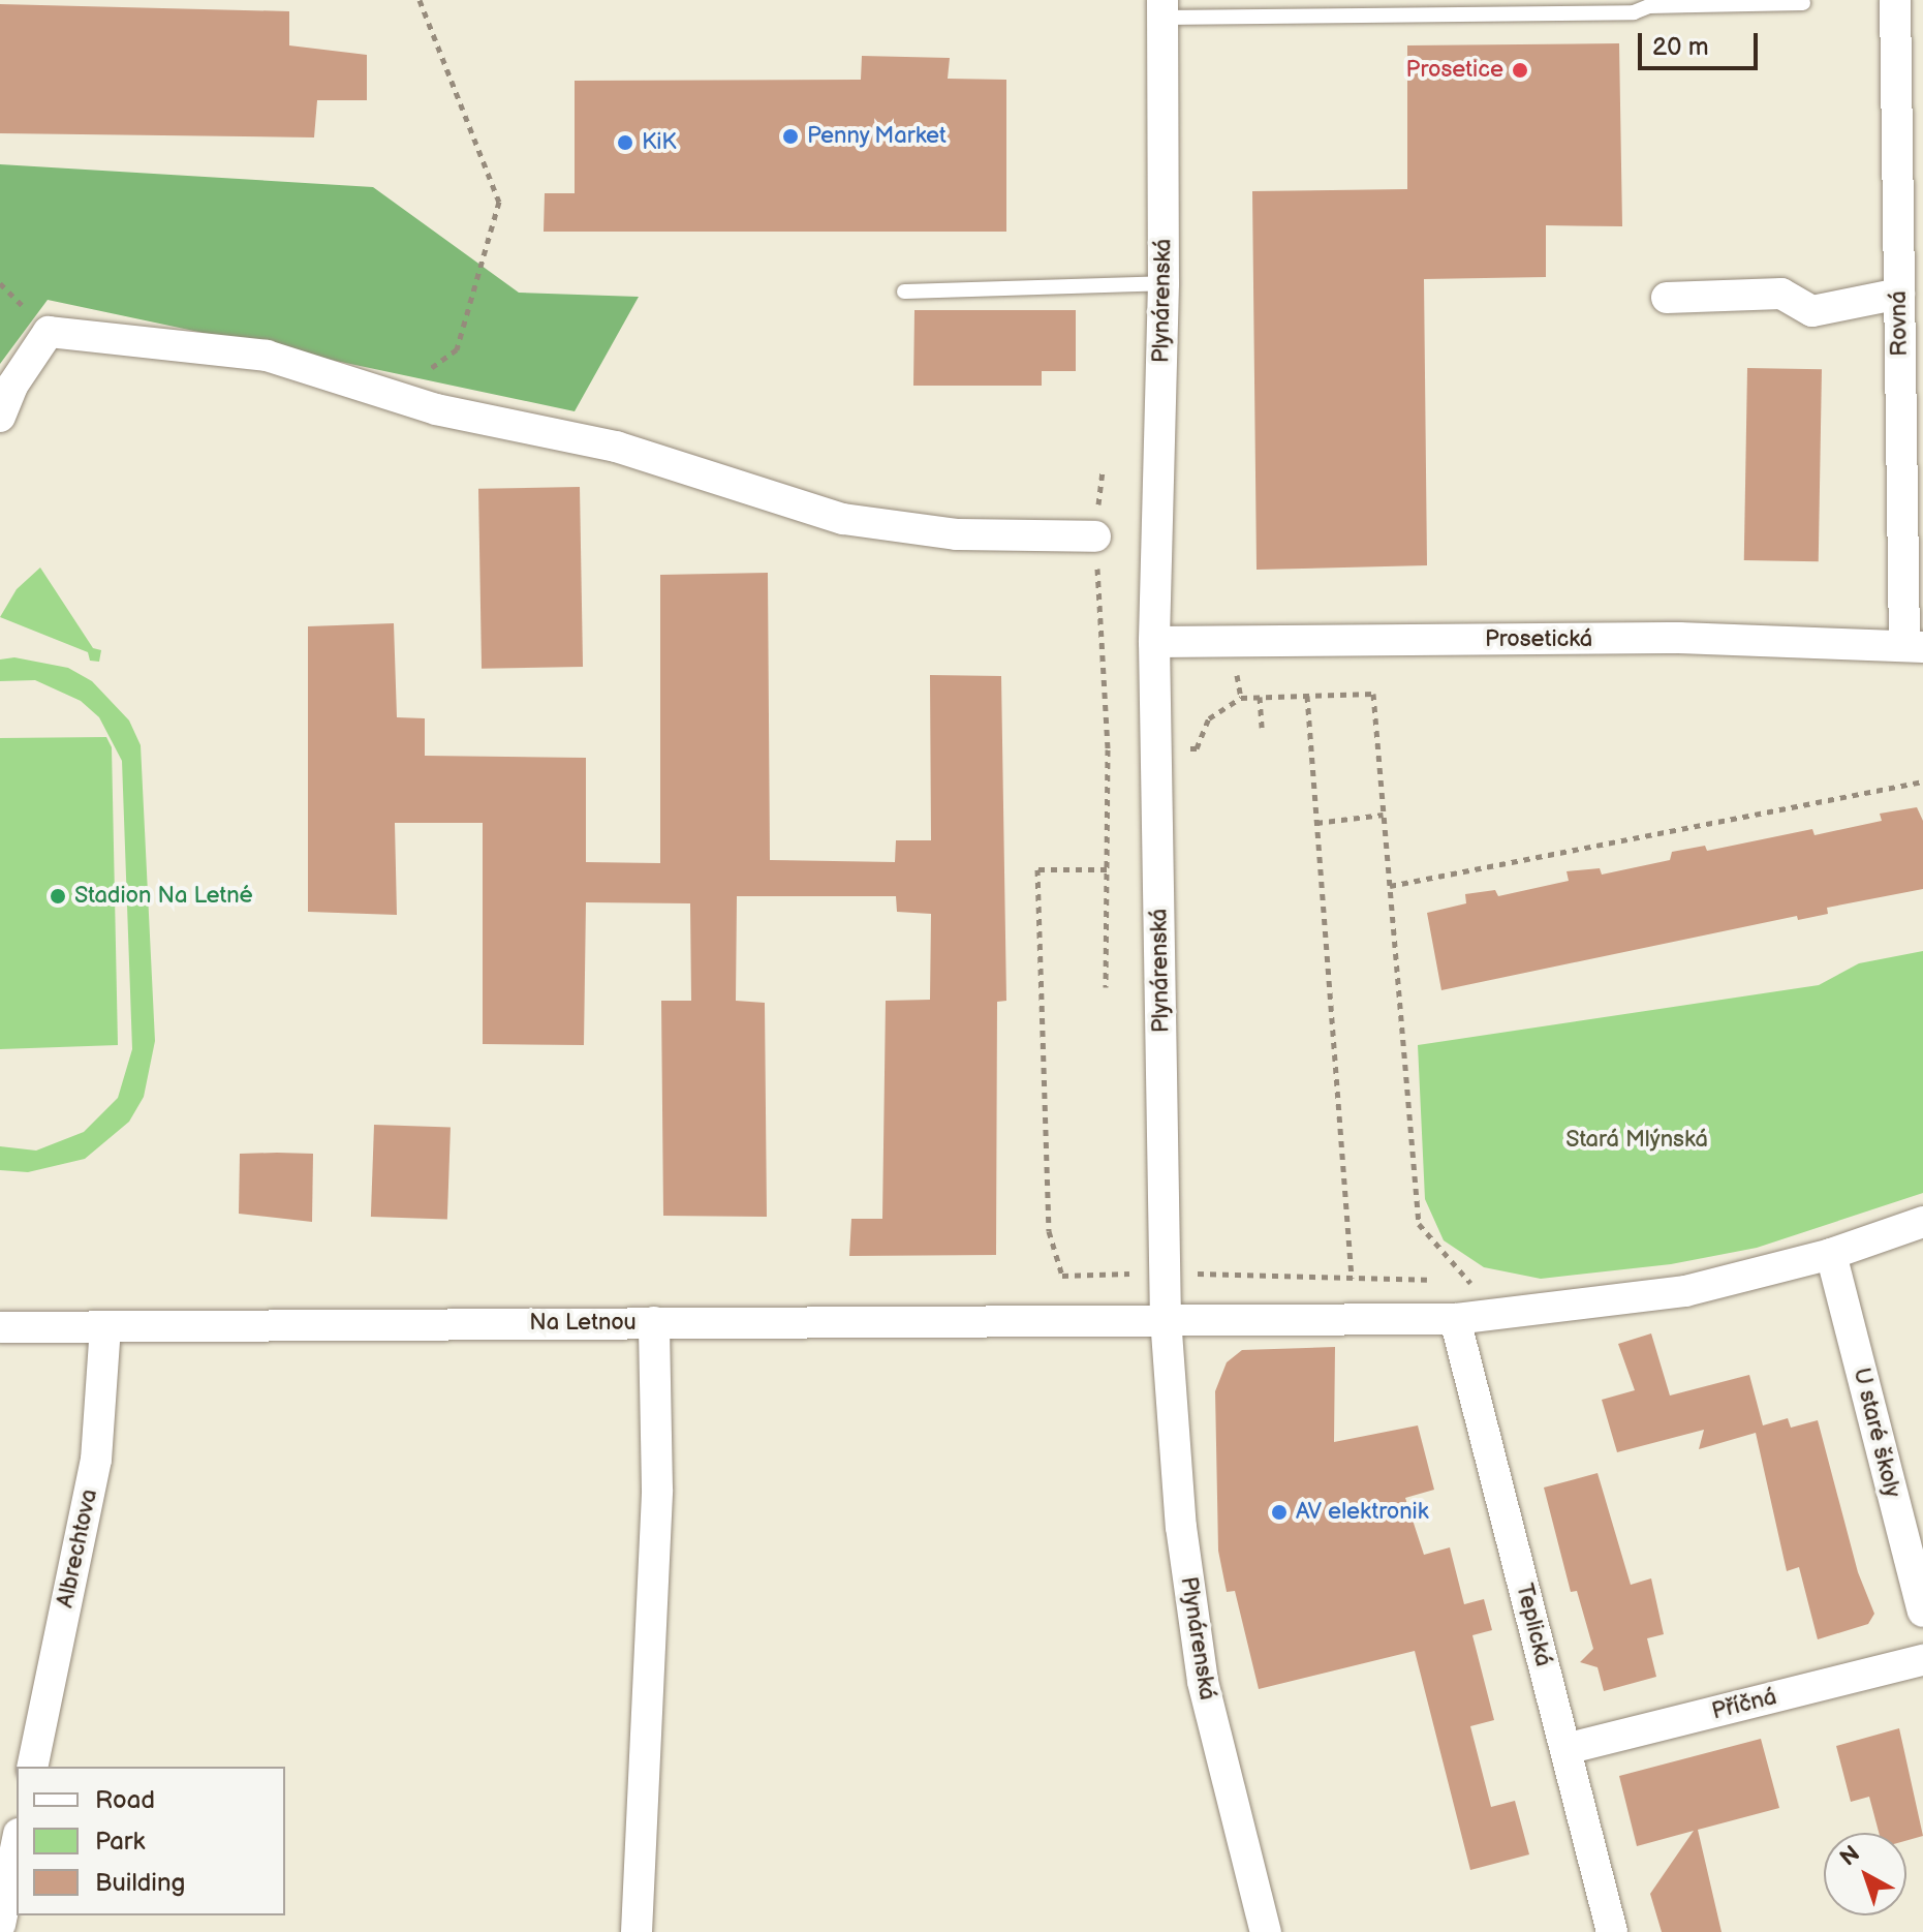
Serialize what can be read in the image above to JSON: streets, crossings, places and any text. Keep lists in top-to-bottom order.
{
  "streets": {
    "street": [
      "Plynárenská",
      "Rovná",
      "Prosetická",
      "Na Letnou",
      "U staré školy",
      "Albrechtova",
      "Teplická",
      "Příčná"
    ]
  },
  "crossings": [
    ["Plynárenská", "Prosetická"],
    ["Plynárenská", "Na Letnou"],
    ["Rovná", "Prosetická"],
    ["Na Letnou", "Albrechtova"],
    ["Teplická", "Příčná"]
  ],
  "parks": ["Stará Mlýnská"],
  "places": [
    "Prosetice",
    "Penny Market",
    "KiK",
    "Stadion Na Letné",
    "AV elektronik"
  ],
  "legend": ["Road", "Park", "Building"],
  "scale_bar": "20 m",
  "north": "top left"
}
